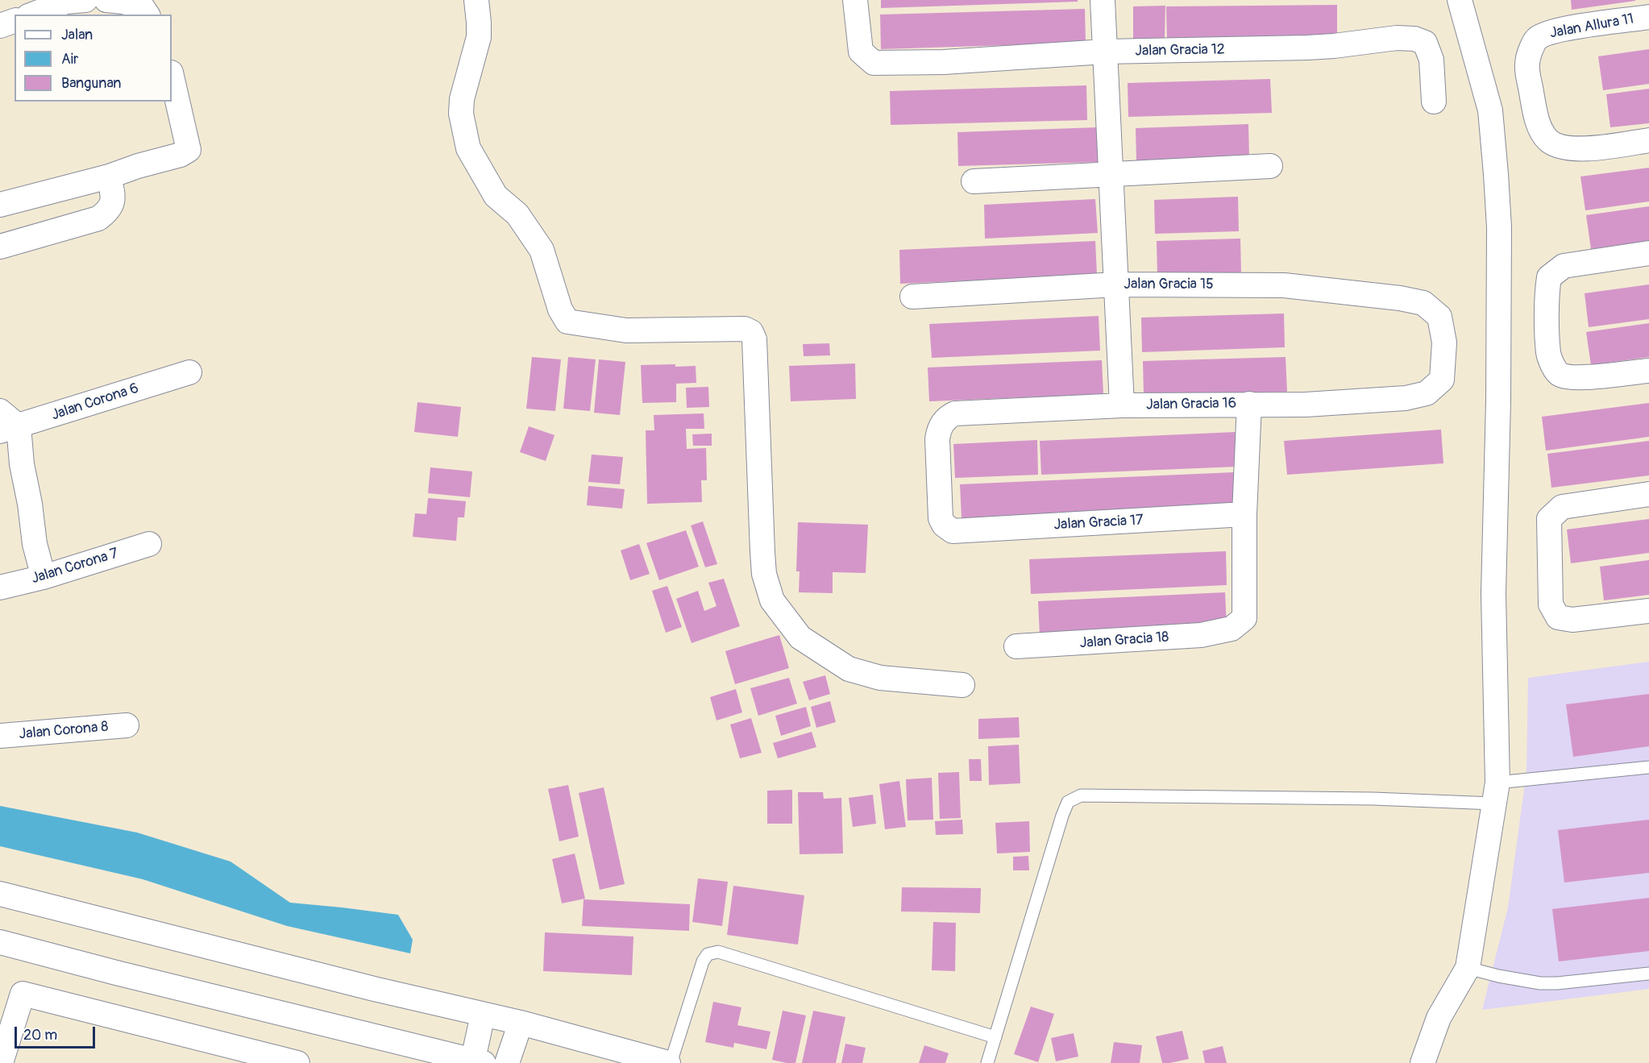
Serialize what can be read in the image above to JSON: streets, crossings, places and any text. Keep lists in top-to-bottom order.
{
  "streets": {
    "street": [
      "Jalan Allura 11",
      "Jalan Gracia 12",
      "Jalan Gracia 15",
      "Jalan Corona 6",
      "Jalan Gracia 16",
      "Jalan Gracia 17",
      "Jalan Corona 7",
      "Jalan Gracia 18",
      "Jalan Corona 8"
    ]
  },
  "crossings": [
    ["Jalan Gracia 15", "Jalan Gracia 16"],
    ["Jalan Gracia 16", "Jalan Gracia 17"],
    ["Jalan Gracia 17", "Jalan Gracia 18"]
  ],
  "legend": ["Jalan", "Air", "Bangunan"],
  "scale_bar": "20 m"
}
